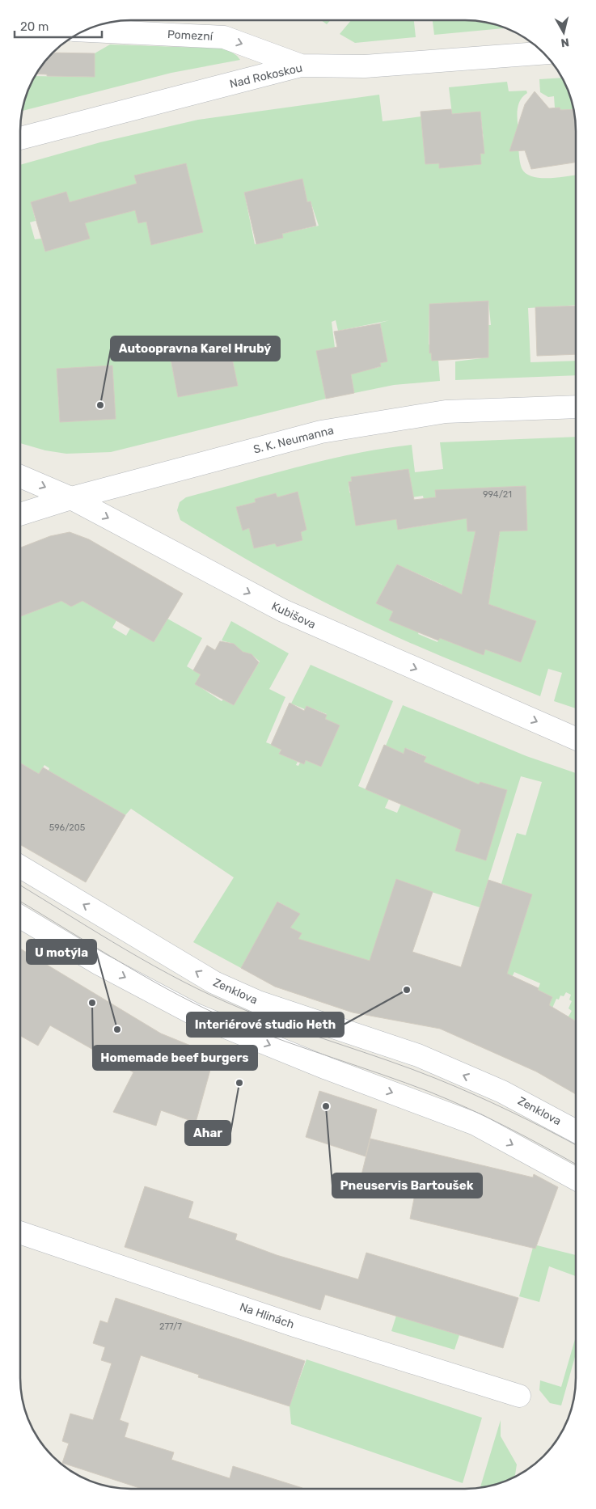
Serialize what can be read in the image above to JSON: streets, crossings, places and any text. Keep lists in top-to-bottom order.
{
  "streets": {
    "street": [
      "Pomezní",
      "Nad Rokoskou",
      "S. K. Neumanna",
      "Kubišova",
      "Zenklova",
      "Na Hlinách"
    ]
  },
  "crossings": [
    ["Pomezní", "Nad Rokoskou"],
    ["S. K. Neumanna", "Kubišova"]
  ],
  "one_way": ["Pomezní", "Kubišova"],
  "places": [
    "Autoopravna Karel Hrubý",
    "Interiérové studio Heth",
    "Homemade beef burgers",
    "U motýla",
    "Ahar",
    "Pneuservis Bartoušek"
  ],
  "house_numbers": ["994/21", "596/205", "277/7"],
  "scale_bar": "20 m",
  "north": "bottom"
}
